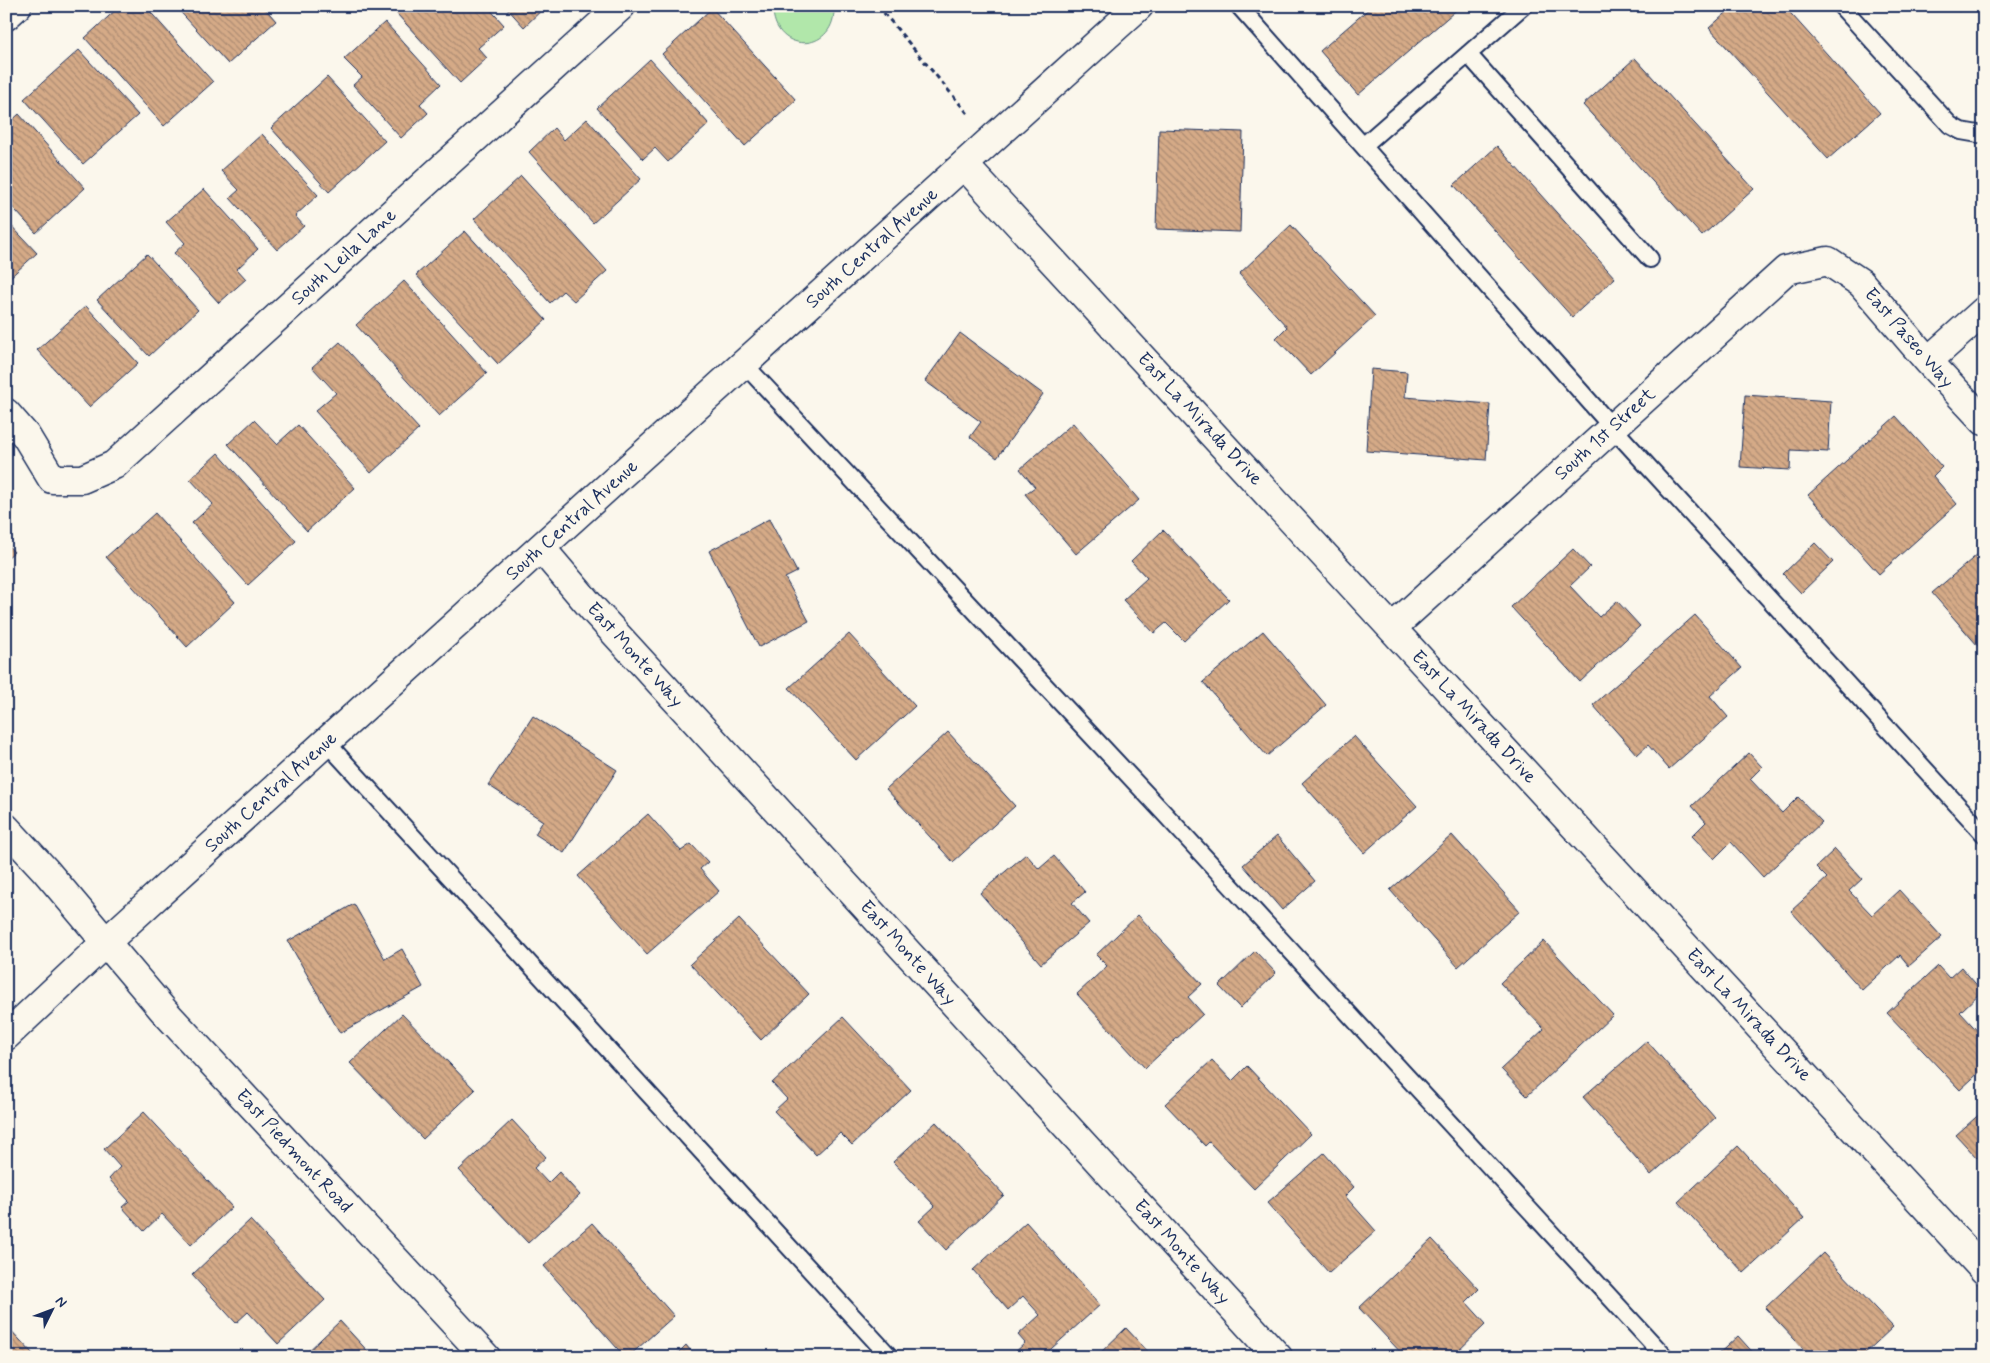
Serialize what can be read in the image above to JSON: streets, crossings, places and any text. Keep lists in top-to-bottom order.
{
  "streets": {
    "street": [
      "South Central Avenue",
      "South Leila Lane",
      "East Paseo Way",
      "East La Mirada Drive",
      "South 1st Street",
      "East Monte Way",
      "East Piedmont Road"
    ]
  },
  "crossings": [
    ["South Central Avenue", "East La Mirada Drive"],
    ["South Central Avenue", "East Monte Way"],
    ["South Central Avenue", "East Piedmont Road"],
    ["East Paseo Way", "South 1st Street"],
    ["East La Mirada Drive", "South 1st Street"]
  ],
  "north": "top right"
}
